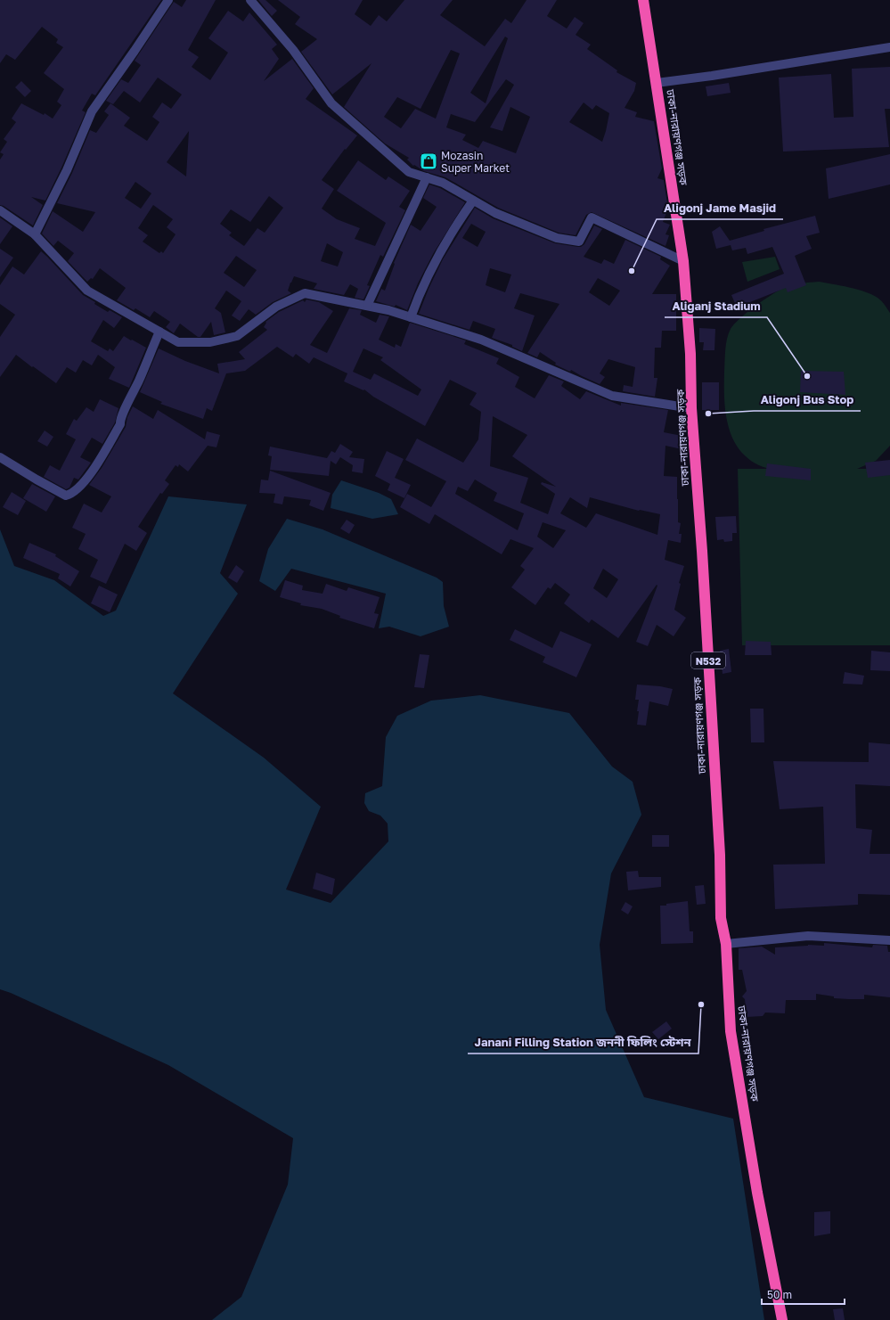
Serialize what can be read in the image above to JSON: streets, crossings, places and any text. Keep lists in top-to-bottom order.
{
  "streets": {
    "highway": ["ঢাকা-নারায়ণগঞ্জ সড়ক", "N532"]
  },
  "places": {
    "shop": ["Mozasin Super Market"],
    "other": [
      "Aligonj Jame Masjid",
      "Aliganj Stadium",
      "Aligonj Bus Stop",
      "Janani Filling Station জননী ফিলিং স্টেশন"
    ]
  },
  "scale_bar": "50 m"
}
